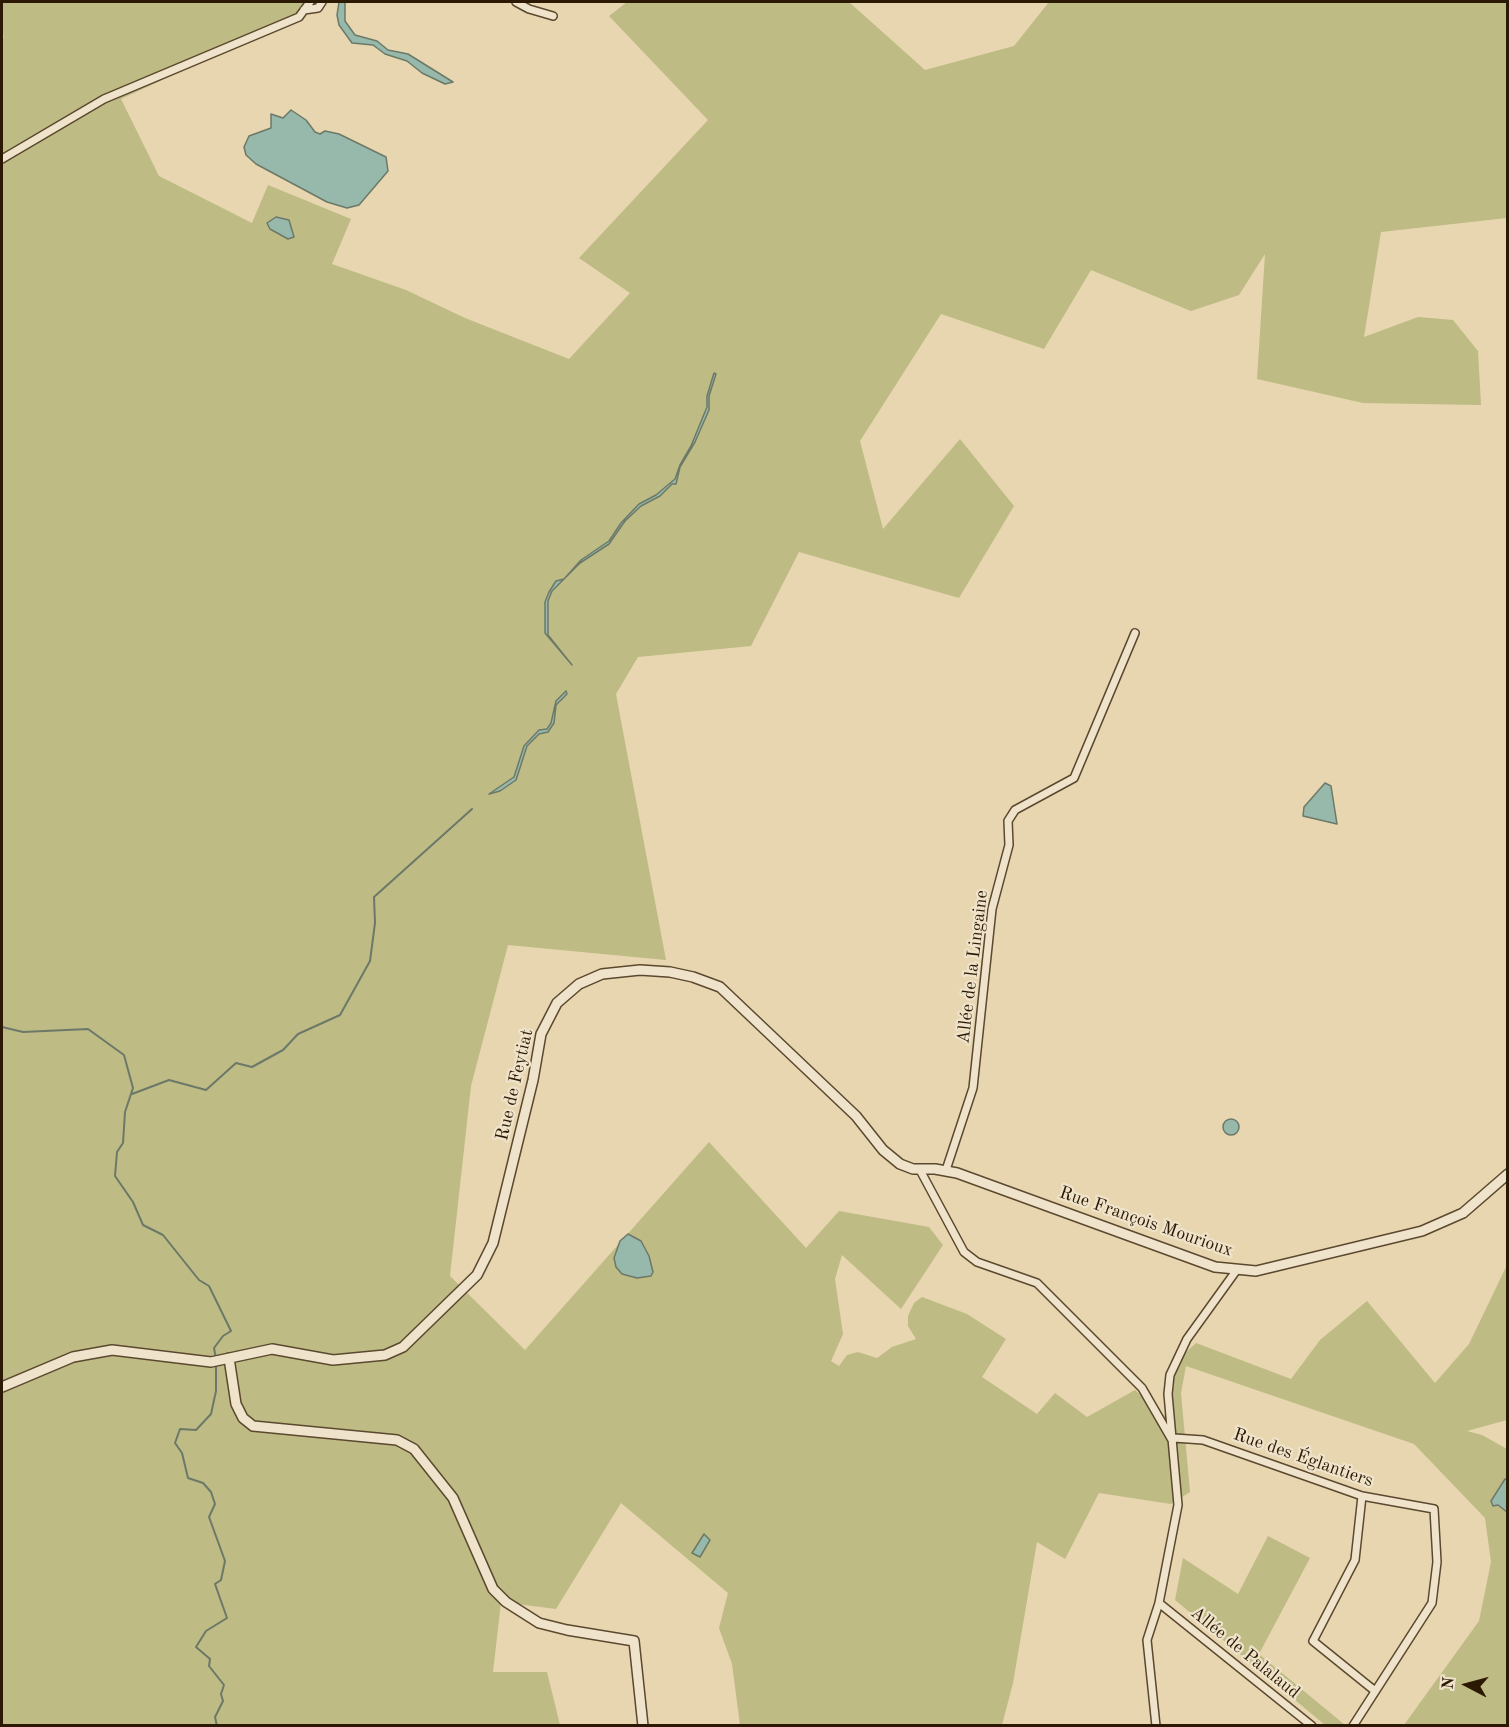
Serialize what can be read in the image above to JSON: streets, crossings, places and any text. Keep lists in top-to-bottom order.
{
  "streets": {
    "street": [
      "Allée de la Lingaine",
      "Rue de Feytiat",
      "Rue François Mourioux",
      "Rue des Églantiers",
      "Allée de Palalaud"
    ]
  },
  "crossings": [
    ["Allée de la Lingaine", "Rue François Mourioux"],
    ["Rue de Feytiat", "Rue François Mourioux"]
  ],
  "north": "left"
}
